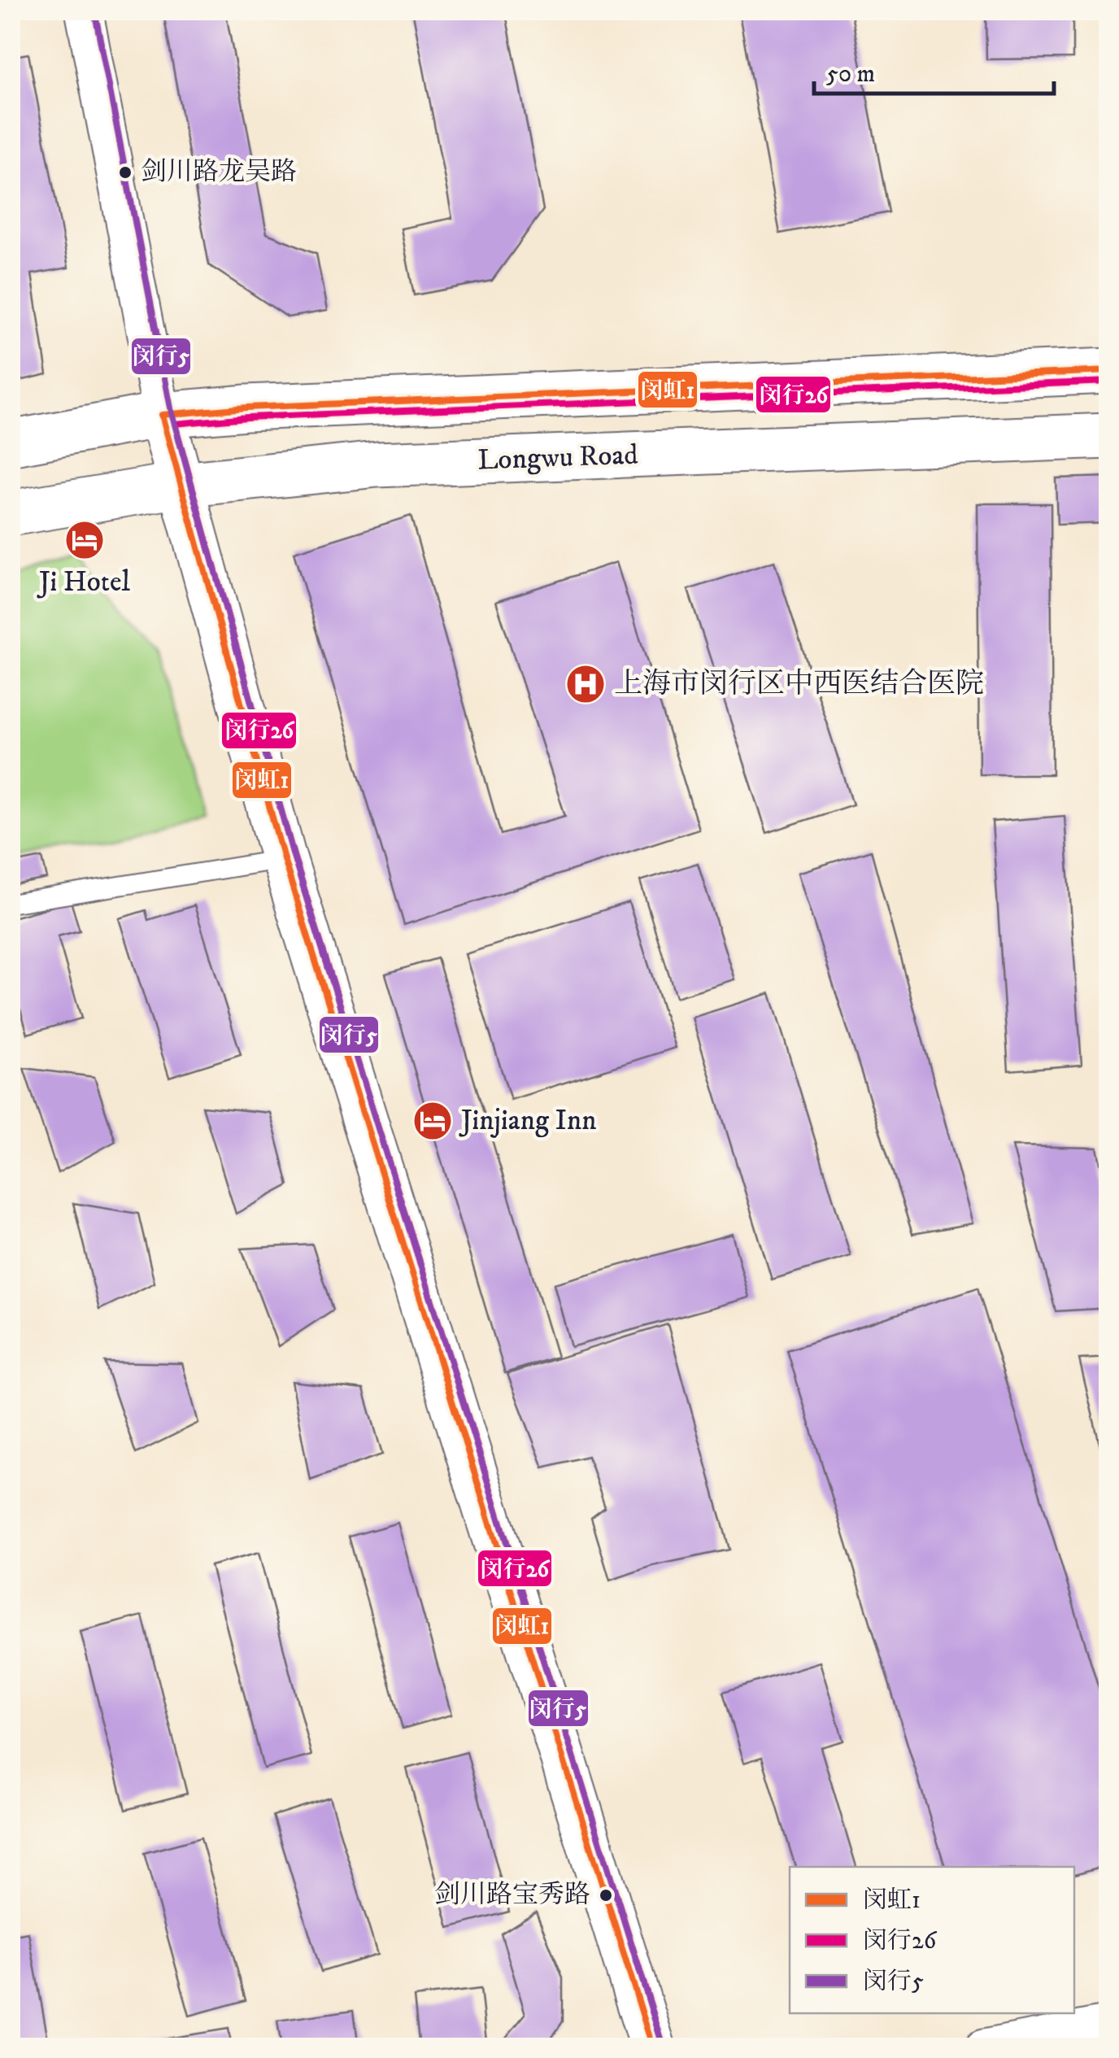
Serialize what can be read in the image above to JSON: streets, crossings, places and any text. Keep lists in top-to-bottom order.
{
  "streets": {
    "main road": ["Longwu Road"]
  },
  "places": {
    "other": ["剑川路龙吴路", "剑川路宝秀路"],
    "hotel": ["Ji Hotel", "Jinjiang Inn"],
    "hospital": ["上海市闵行区中西医结合医院"]
  },
  "lines": ["transit line 闵行5", "transit line 闵虹1", "transit line 闵行26"],
  "legend": ["闵虹1", "闵行26", "闵行5"],
  "scale_bar": "50 m"
}
